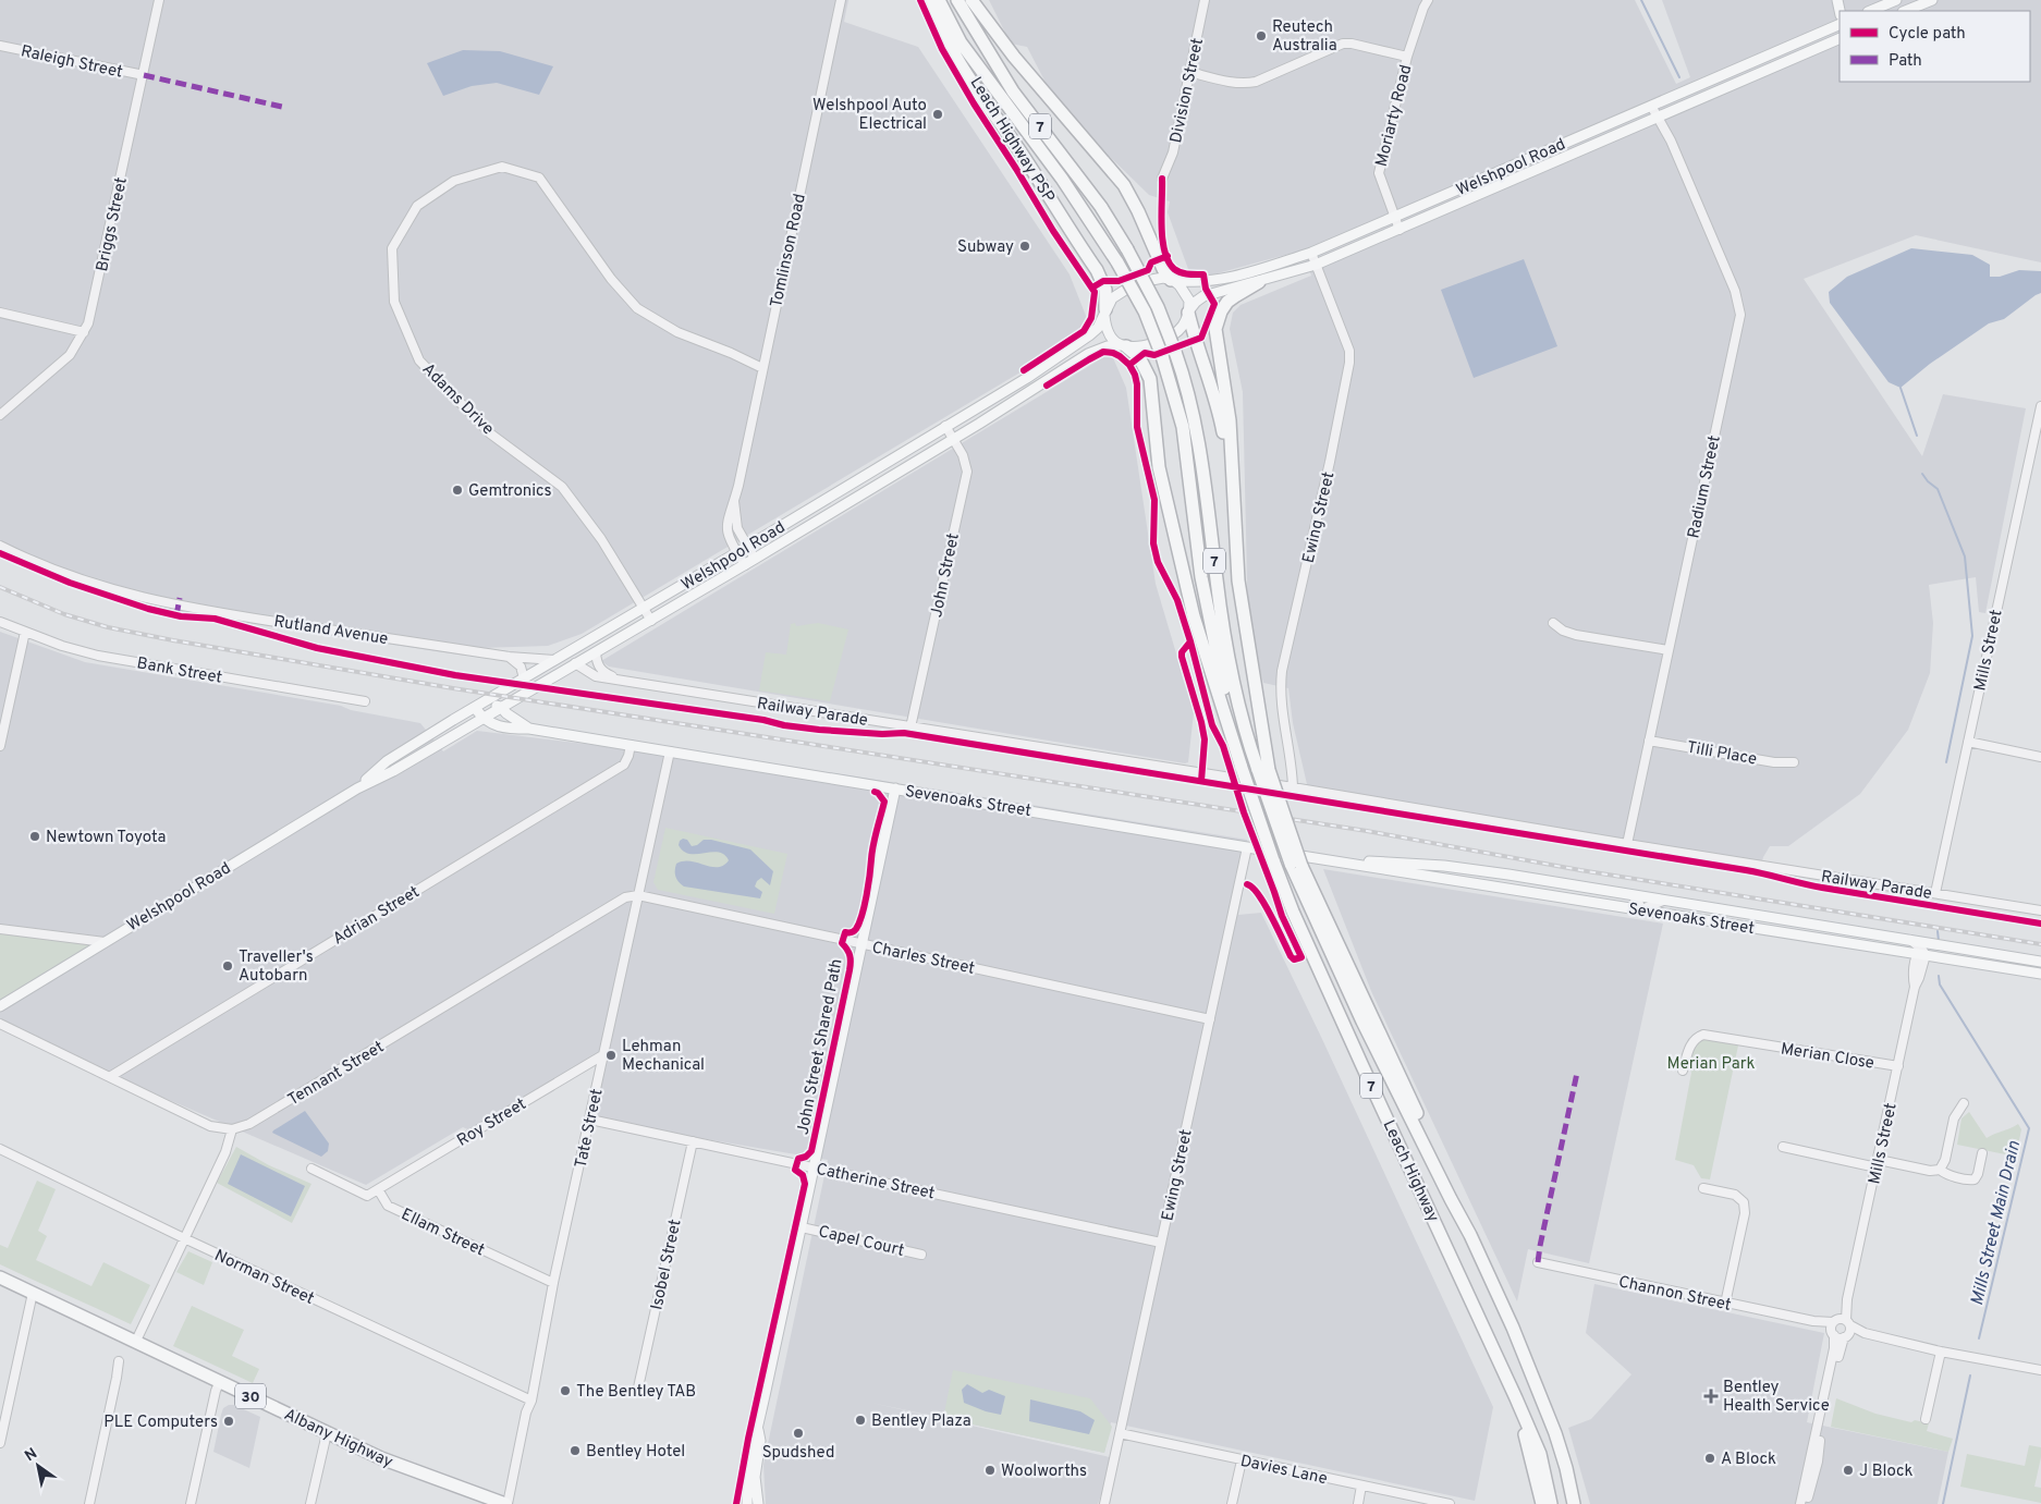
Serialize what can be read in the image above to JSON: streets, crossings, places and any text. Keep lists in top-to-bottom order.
{
  "streets": {
    "highway": [
      "7",
      "Leach Highway",
      "30",
      "Albany Highway"
    ],
    "main road": ["Welshpool Road", "Sevenoaks Street"],
    "street": [
      "Raleigh Street",
      "Division Street",
      "Moriarty Road",
      "Briggs Street",
      "Tomlinson Road",
      "Adams Drive",
      "Radium Street",
      "Ewing Street",
      "John Street",
      "Rutland Avenue",
      "Mills Street",
      "Bank Street",
      "Railway Parade",
      "Tilli Place",
      "Adrian Street",
      "Charles Street",
      "Merian Close",
      "Tennant Street",
      "Roy Street",
      "Tate Street",
      "Catherine Street",
      "Ellam Street",
      "Capel Court",
      "Isobel Street",
      "Norman Street",
      "Channon Street",
      "Davies Lane"
    ],
    "cycle path": ["Leach Highway PSP", "John Street Shared Path"]
  },
  "crossings": [
    ["Raleigh Street", "Briggs Street"],
    ["Moriarty Road", "Welshpool Road"],
    ["7", "Welshpool Road"],
    ["7", "Leach Highway"],
    ["Welshpool Road", "Tomlinson Road"],
    ["Welshpool Road", "Adams Drive"],
    ["Welshpool Road", "Radium Street"],
    ["Welshpool Road", "Ewing Street"],
    ["Welshpool Road", "John Street"],
    ["Welshpool Road", "Rutland Avenue"],
    ["Welshpool Road", "Railway Parade"],
    ["Welshpool Road", "Sevenoaks Street"],
    ["Tomlinson Road", "Adams Drive"],
    ["Radium Street", "Railway Parade"],
    ["Radium Street", "Tilli Place"],
    ["Ewing Street", "Railway Parade"],
    ["Ewing Street", "Sevenoaks Street"],
    ["Ewing Street", "Charles Street"],
    ["Ewing Street", "Catherine Street"],
    ["Ewing Street", "Davies Lane"],
    ["John Street", "Railway Parade"],
    ["Mills Street", "Railway Parade"],
    ["Mills Street", "Sevenoaks Street"],
    ["Mills Street", "Merian Close"],
    ["Mills Street", "Channon Street"],
    ["Sevenoaks Street", "Adrian Street"],
    ["Sevenoaks Street", "Tate Street"],
    ["Charles Street", "Tennant Street"],
    ["Charles Street", "Tate Street"],
    ["Tennant Street", "Tate Street"],
    ["Roy Street", "Tate Street"],
    ["Roy Street", "Ellam Street"],
    ["Tate Street", "Catherine Street"],
    ["Tate Street", "Ellam Street"],
    ["Tate Street", "Norman Street"],
    ["Tate Street", "Albany Highway"],
    ["Catherine Street", "Isobel Street"]
  ],
  "water": ["Mills Street Main Drain"],
  "parks": ["Merian Park"],
  "places": {
    "other": [
      "Reutech Australia",
      "Welshpool Auto Electrical",
      "Subway",
      "Gemtronics",
      "Newtown Toyota",
      "Traveller's Autobarn",
      "Lehman Mechanical",
      "The Bentley TAB",
      "Bentley Plaza",
      "PLE Computers",
      "Spudshed",
      "Bentley Hotel",
      "A Block",
      "Woolworths",
      "J Block"
    ],
    "health": ["Bentley Health Service"]
  },
  "legend": ["Cycle path", "Path"],
  "north": "top left"
}
